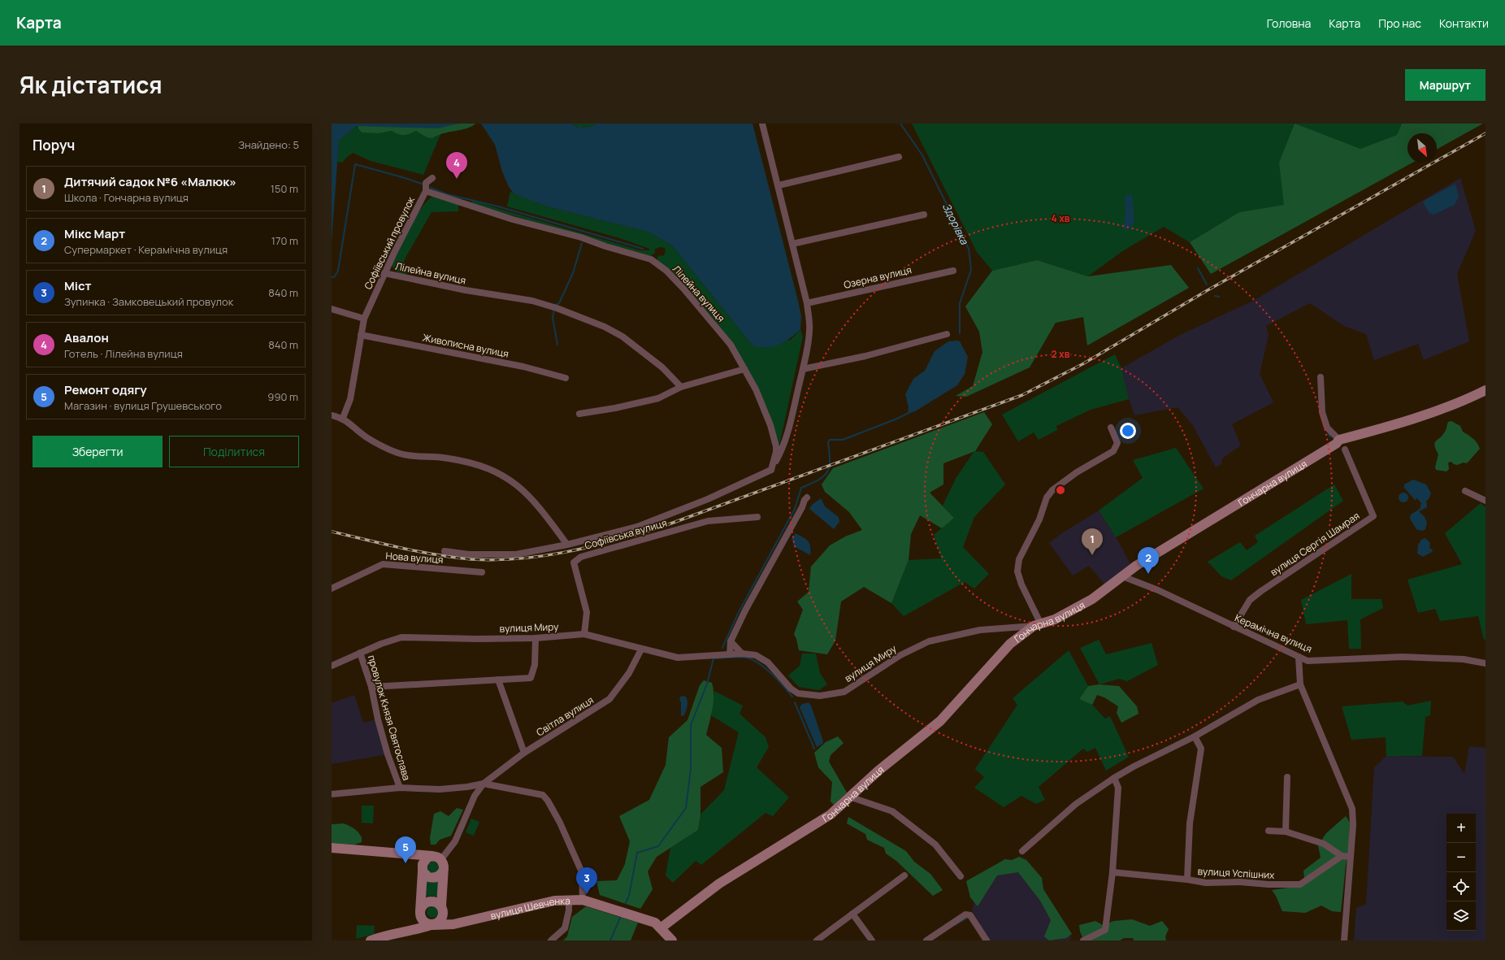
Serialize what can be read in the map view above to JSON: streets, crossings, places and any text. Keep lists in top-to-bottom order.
{
  "streets": {
    "street": [
      "Софіївський провулок",
      "Лілейна вулиця",
      "Озерна вулиця",
      "Живописна вулиця",
      "Гончарна вулиця",
      "Софіївська вулиця",
      "вулиця Сергія Шамрая",
      "Нова вулиця",
      "вулиця Миру",
      "Керамічна вулиця",
      "Світла вулиця",
      "провулок Князя Святослава",
      "вулиця Успішних",
      "вулиця Шевченка"
    ]
  },
  "crossings": [
    ["Софіївський провулок", "Лілейна вулиця"],
    ["Софіївський провулок", "Живописна вулиця"],
    ["Лілейна вулиця", "Софіївська вулиця"],
    ["Гончарна вулиця", "вулиця Миру"],
    ["Гончарна вулиця", "Керамічна вулиця"],
    ["Гончарна вулиця", "вулиця Шевченка"],
    ["Софіївська вулиця", "вулиця Миру"],
    ["вулиця Сергія Шамрая", "Керамічна вулиця"],
    ["вулиця Миру", "Світла вулиця"],
    ["вулиця Миру", "провулок Князя Святослава"],
    ["Світла вулиця", "провулок Князя Святослава"]
  ],
  "water": ["Здорівка"],
  "north": "bottom right",
  "page": {
    "header": "Карта",
    "nav": [
      "Головна",
      "Карта",
      "Про нас",
      "Контакти"
    ],
    "title": "Як дістатися",
    "buttons": [
      "Маршрут",
      ["Зберегти", "Поділитися"]
    ],
    "heading": ["Поруч", "Знайдено: 5"],
    "pins": [
      "4",
      "1",
      "2",
      "5",
      "3"
    ],
    "list": [
      {
        "mark": "1",
        "name": "Дитячий садок №6 «Малюк»",
        "note": "Школа · Гончарна вулиця",
        "value": "150 m"
      },
      {
        "mark": "2",
        "name": "Мікс Март",
        "note": "Супермаркет · Керамічна вулиця",
        "value": "170 m"
      },
      {
        "mark": "3",
        "name": "Міст",
        "note": "Зупинка · Замковецький провулок",
        "value": "840 m"
      },
      {
        "mark": "4",
        "name": "Авалон",
        "note": "Готель · Лілейна вулиця",
        "value": "840 m"
      },
      {
        "mark": "5",
        "name": "Ремонт одягу",
        "note": "Магазин · вулиця Грушевського",
        "value": "990 m"
      }
    ],
    "map_buttons": ["+", "−"]
  },
  "rings": ["4 хв", "2 хв"]
}
